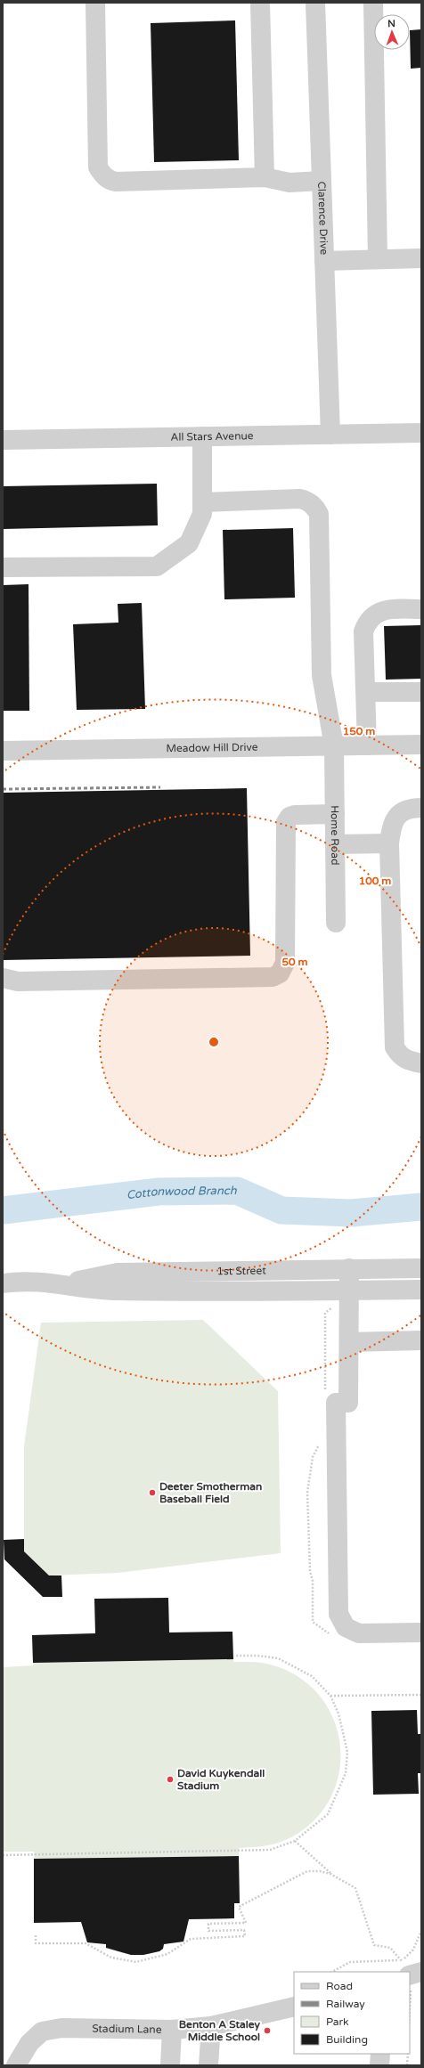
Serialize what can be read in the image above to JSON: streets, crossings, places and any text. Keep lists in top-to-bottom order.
{
  "streets": {
    "street": [
      "Clarence Drive",
      "All Stars Avenue",
      "Meadow Hill Drive",
      "Home Road",
      "1st Street",
      "Stadium Lane"
    ]
  },
  "crossings": [
    ["Clarence Drive", "All Stars Avenue"],
    ["Meadow Hill Drive", "Home Road"]
  ],
  "water": ["Cottonwood Branch"],
  "places": ["Deeter Smotherman Baseball Field", "David Kuykendall Stadium", "Benton A Staley Middle School"],
  "legend": [
    "Road",
    "Railway",
    "Park",
    "Building"
  ],
  "north": "top",
  "rings": ["150 m", "100 m", "50 m"]
}
